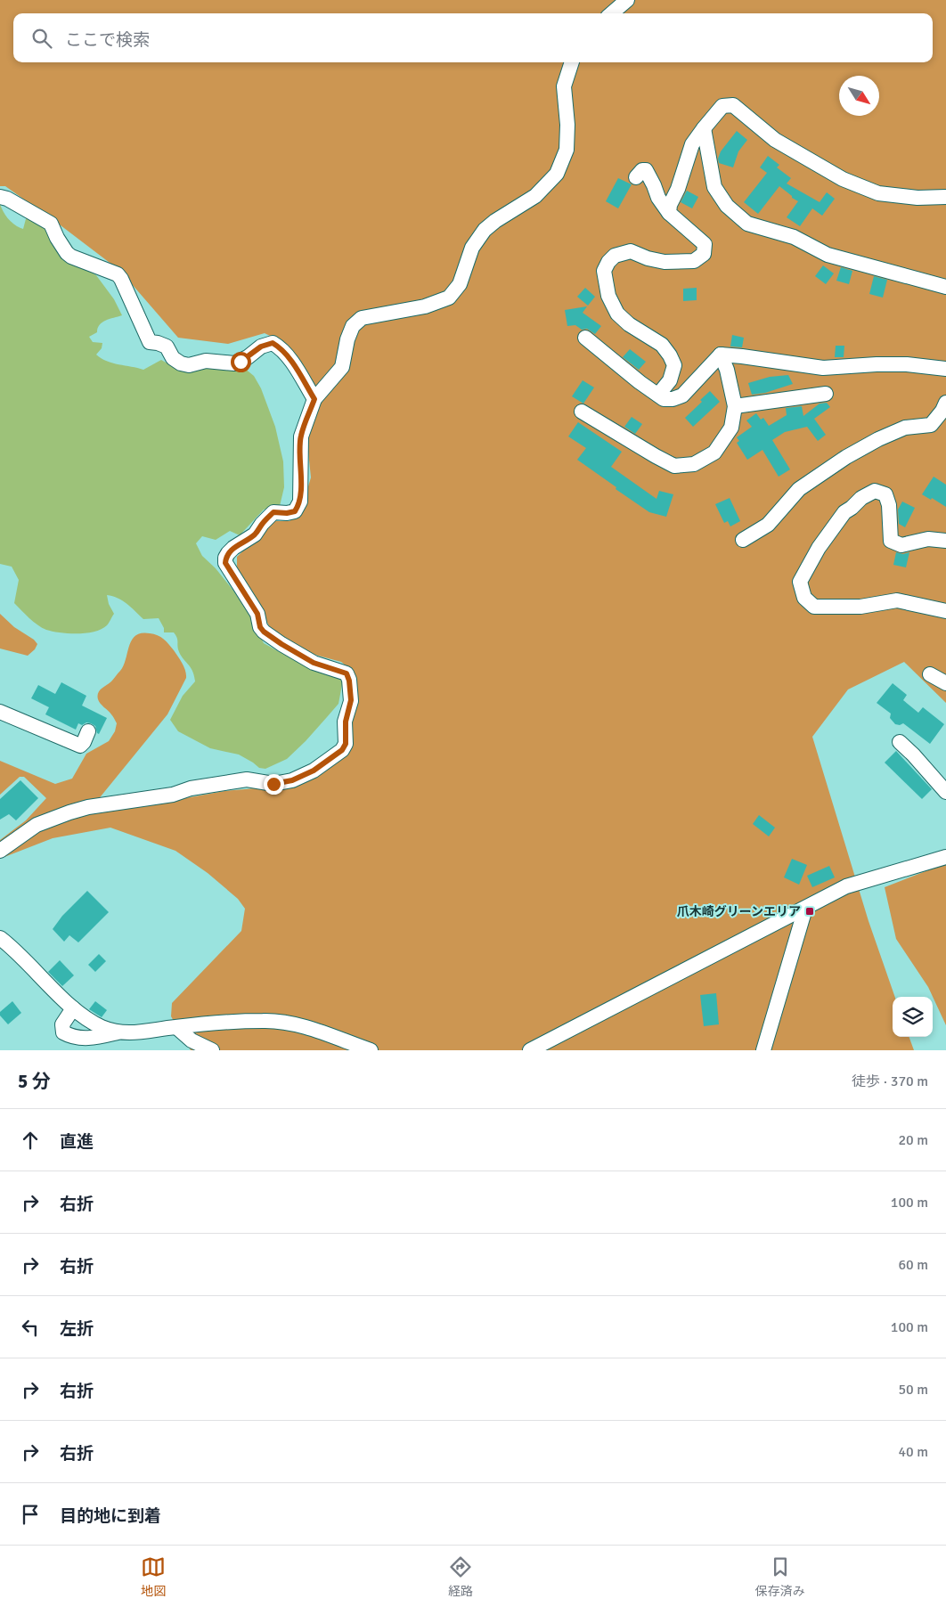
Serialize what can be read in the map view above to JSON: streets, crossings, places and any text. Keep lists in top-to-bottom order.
{
  "places": {
    "transit": ["爪木崎グリーンエリア"]
  },
  "north": "bottom right",
  "page": {
    "search": "ここで検索",
    "heading": ["5 分", "徒歩 · 370 m"],
    "list": [
      ["直進", "20 m"],
      ["右折", "100 m"],
      ["右折", "60 m"],
      ["左折", "100 m"],
      ["右折", "50 m"],
      ["右折", "40 m"],
      "目的地に到着"
    ],
    "nav": ["地図", "経路", "保存済み"]
  }
}
